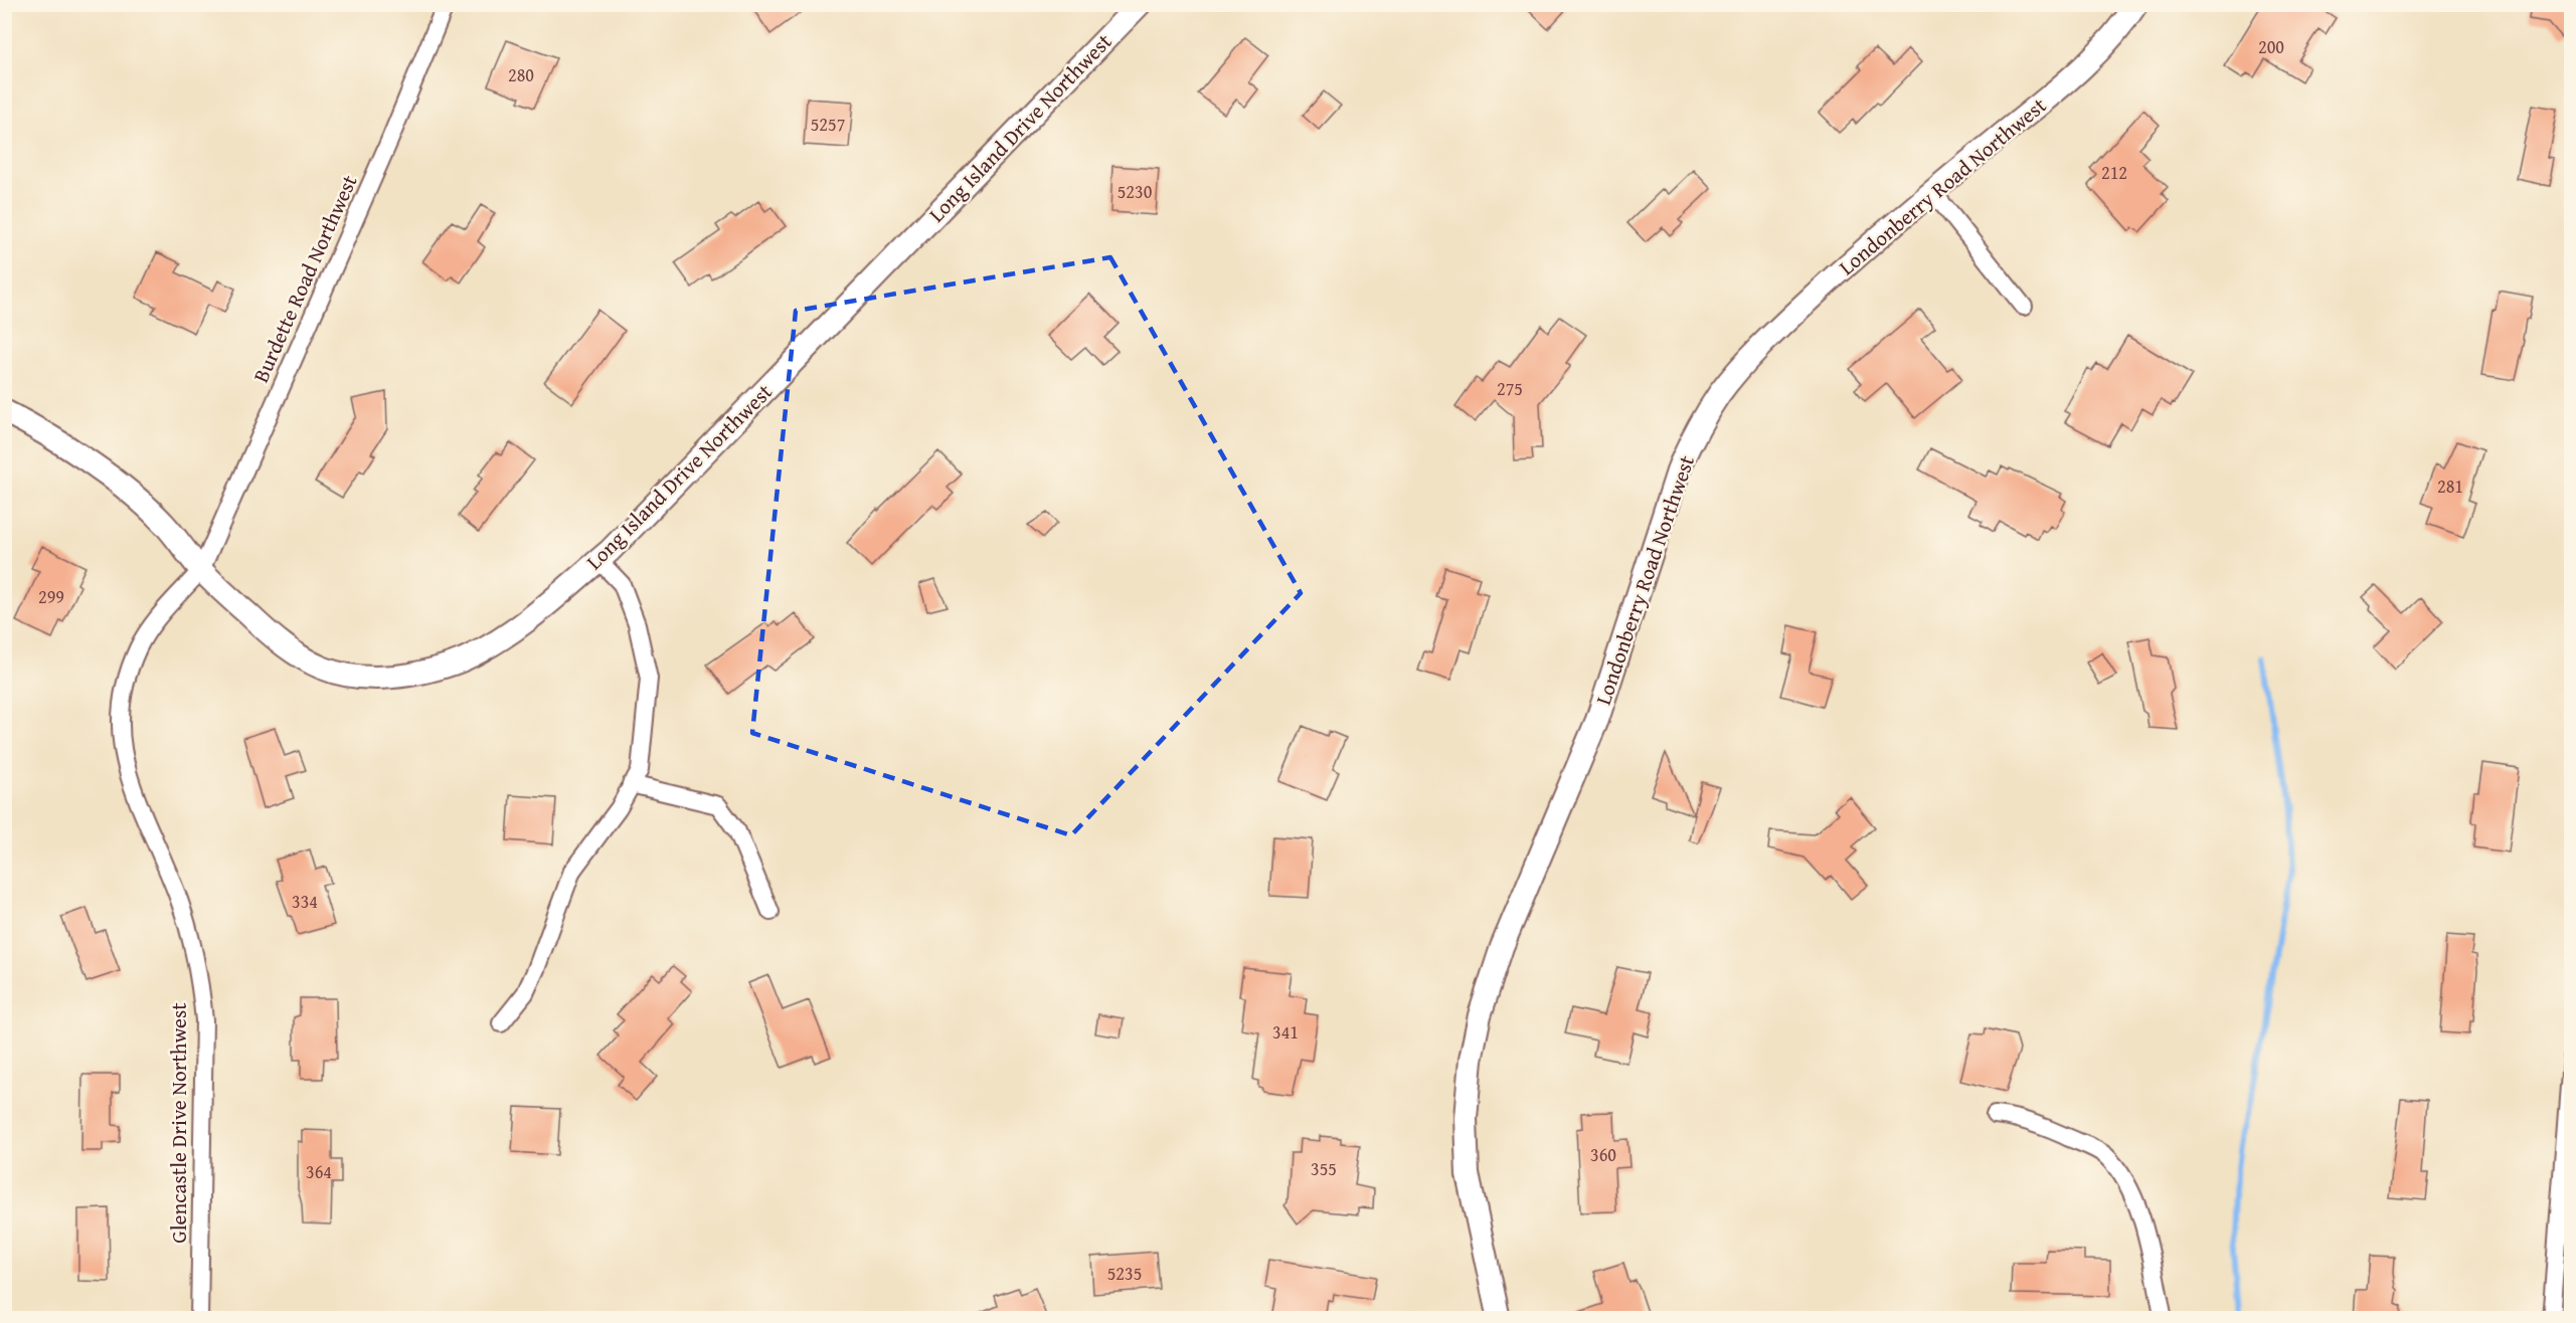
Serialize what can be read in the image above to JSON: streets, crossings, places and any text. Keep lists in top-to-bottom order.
{
  "streets": {
    "street": [
      "Long Island Drive Northwest",
      "Londonberry Road Northwest",
      "Burdette Road Northwest",
      "Glencastle Drive Northwest"
    ]
  },
  "crossings": [
    ["Long Island Drive Northwest", "Burdette Road Northwest"],
    ["Long Island Drive Northwest", "Glencastle Drive Northwest"],
    ["Burdette Road Northwest", "Glencastle Drive Northwest"]
  ],
  "house_numbers": [
    "200",
    "280",
    "5257",
    "212",
    "5230",
    "275",
    "281",
    "299",
    "334",
    "341",
    "360",
    "355",
    "364",
    "5235"
  ]
}
